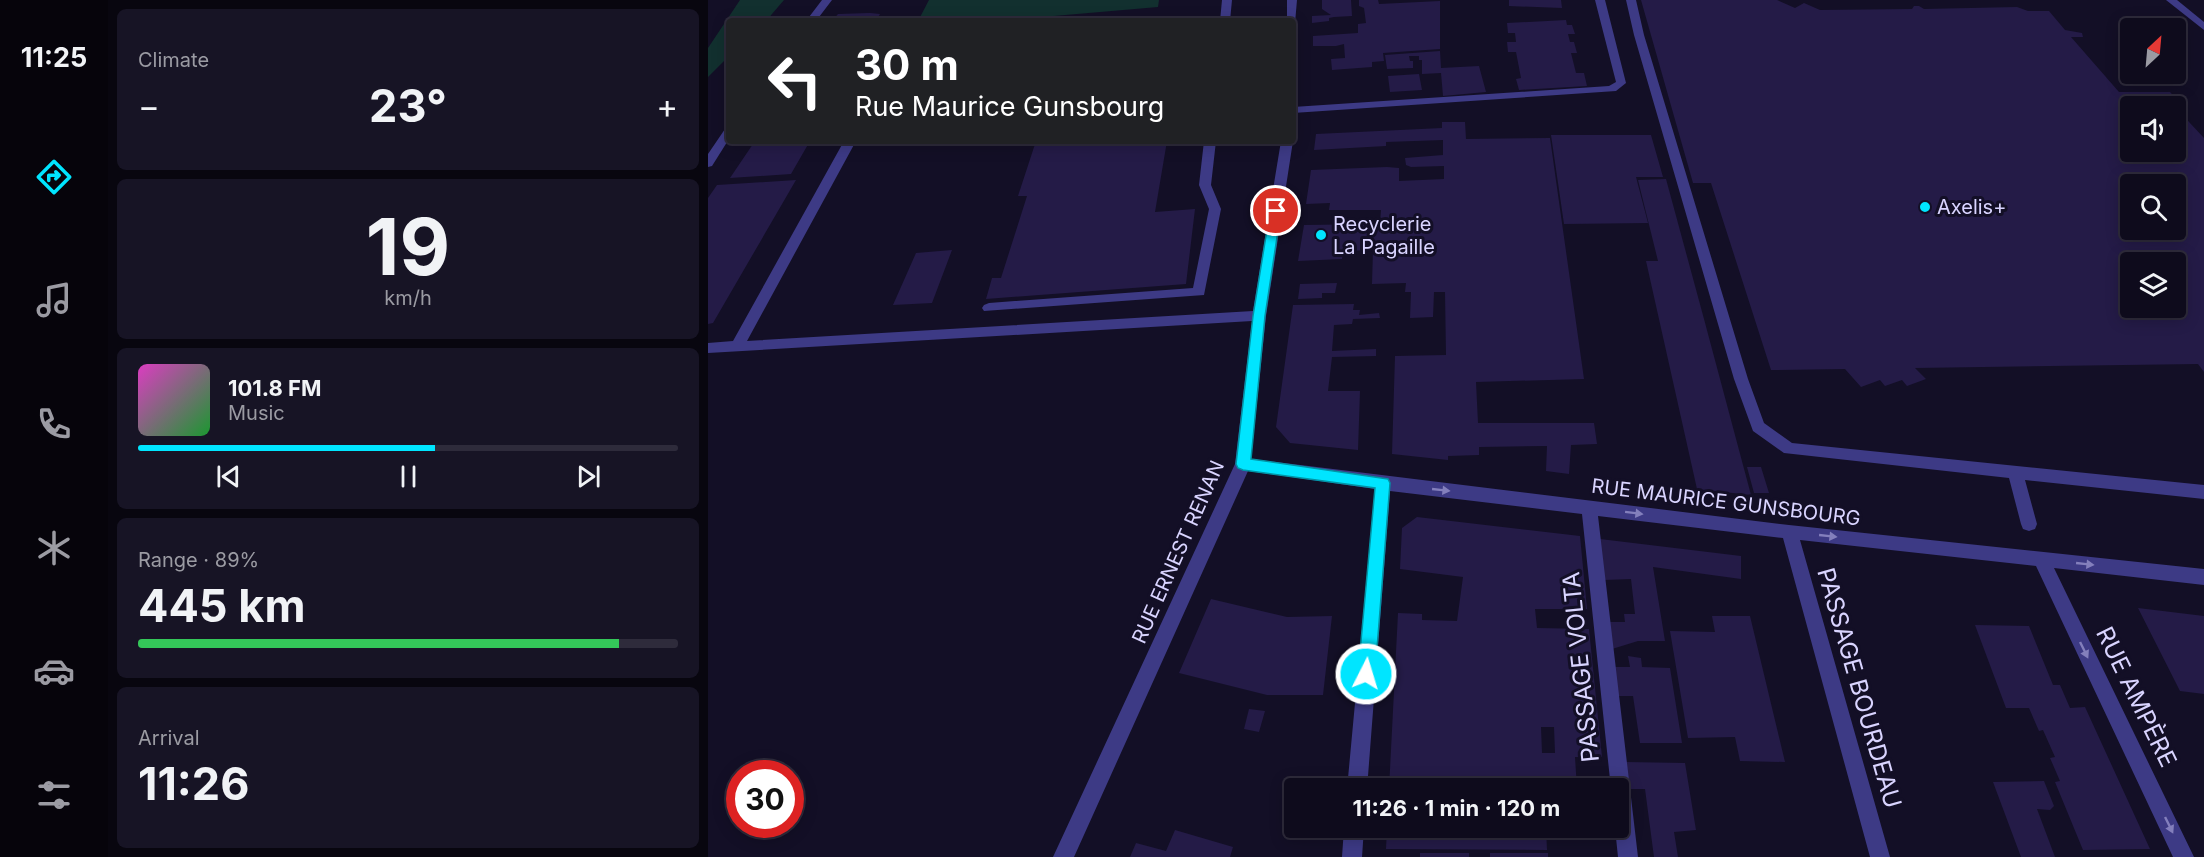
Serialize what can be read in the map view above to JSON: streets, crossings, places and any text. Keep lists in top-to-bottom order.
{
  "streets": {
    "street": [
      "RUE MAURICE GUNSBOURG",
      "RUE ERNEST RENAN",
      "PASSAGE VOLTA",
      "PASSAGE BOURDEAU",
      "RUE AMPÈRE"
    ]
  },
  "crossings": [
    ["RUE MAURICE GUNSBOURG", "RUE ERNEST RENAN"],
    ["RUE MAURICE GUNSBOURG", "PASSAGE VOLTA"],
    ["RUE MAURICE GUNSBOURG", "PASSAGE BOURDEAU"],
    ["RUE MAURICE GUNSBOURG", "RUE AMPÈRE"]
  ],
  "one_way": ["RUE MAURICE GUNSBOURG", "RUE AMPÈRE"],
  "places": ["Axelis+", "Recyclerie La Pagaille"],
  "north": "top right",
  "page": {
    "tabs": "11:25",
    "tile": [
      "Climate",
      ["19", "km/h"],
      ["Range · 89%", "445 km"],
      ["Arrival", "11:26"]
    ],
    "turn": ["30 m", "Rue Maurice Gunsbourg"],
    "heat": ["−", "23°", "+"],
    "song": ["101.8 FM", "Music"],
    "limit": "30",
    "trip": "11:26 · 1 min · 120 m"
  }
}
